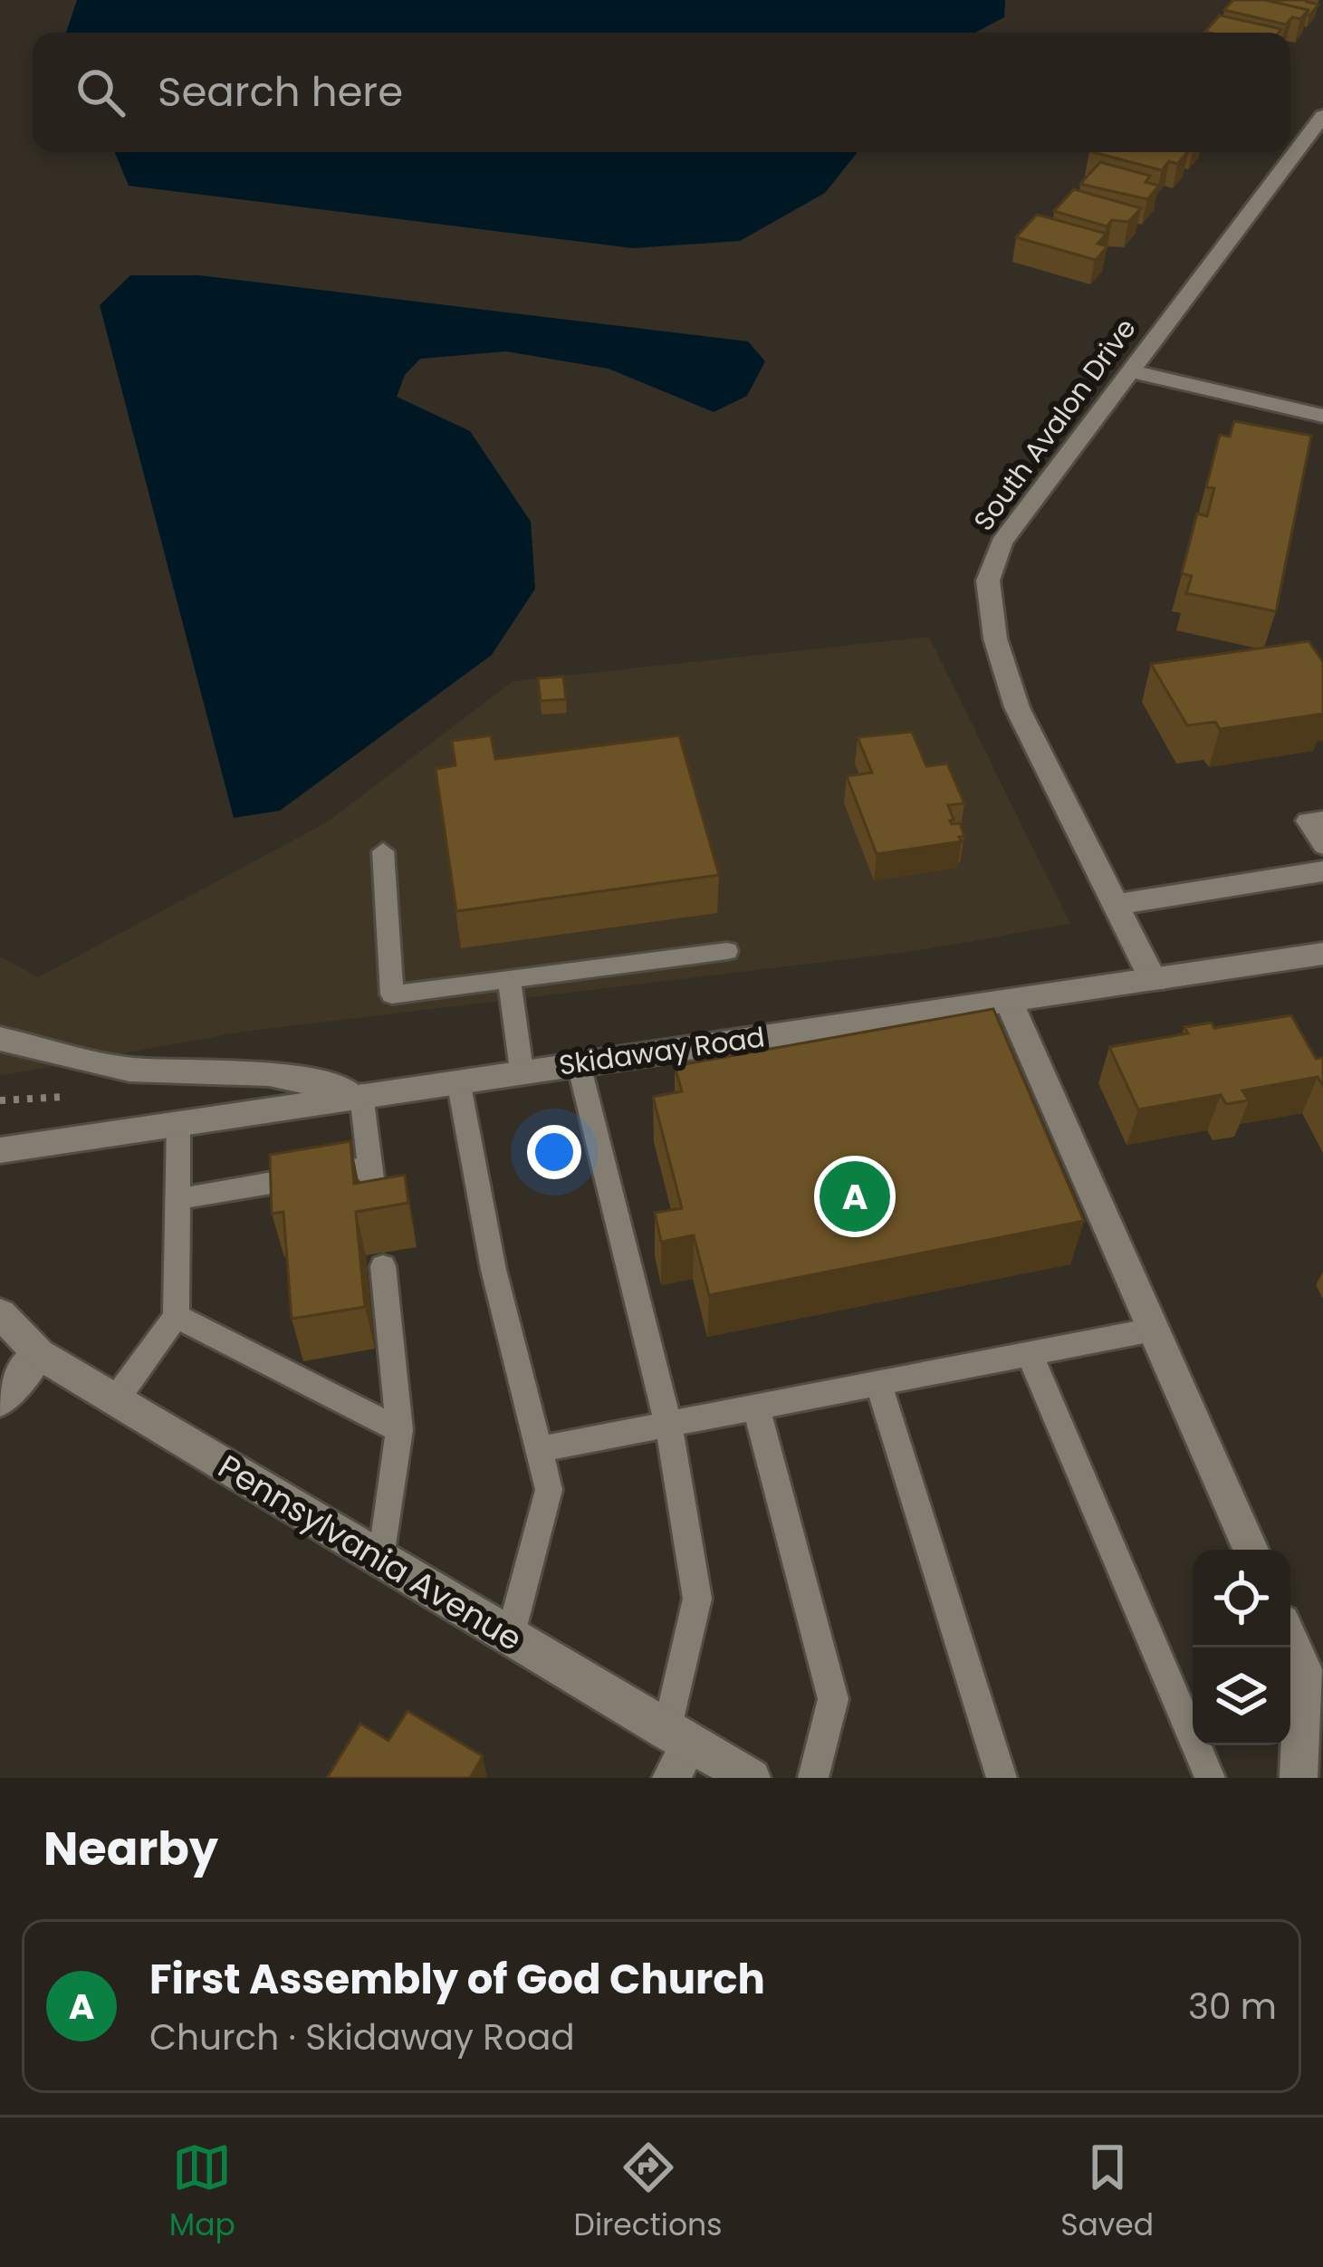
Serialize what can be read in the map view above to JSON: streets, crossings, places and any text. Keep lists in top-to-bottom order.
{
  "streets": {
    "street": ["South Avalon Drive", "Skidaway Road", "Pennsylvania Avenue"]
  },
  "crossings": [
    ["South Avalon Drive", "Skidaway Road"]
  ],
  "page": {
    "search": "Search here",
    "pins": "A",
    "heading": "Nearby",
    "list": [
      {
        "mark": "A",
        "name": "First Assembly of God Church",
        "note": "Church · Skidaway Road",
        "value": "30 m"
      }
    ],
    "nav": ["Map", "Directions", "Saved"]
  }
}
